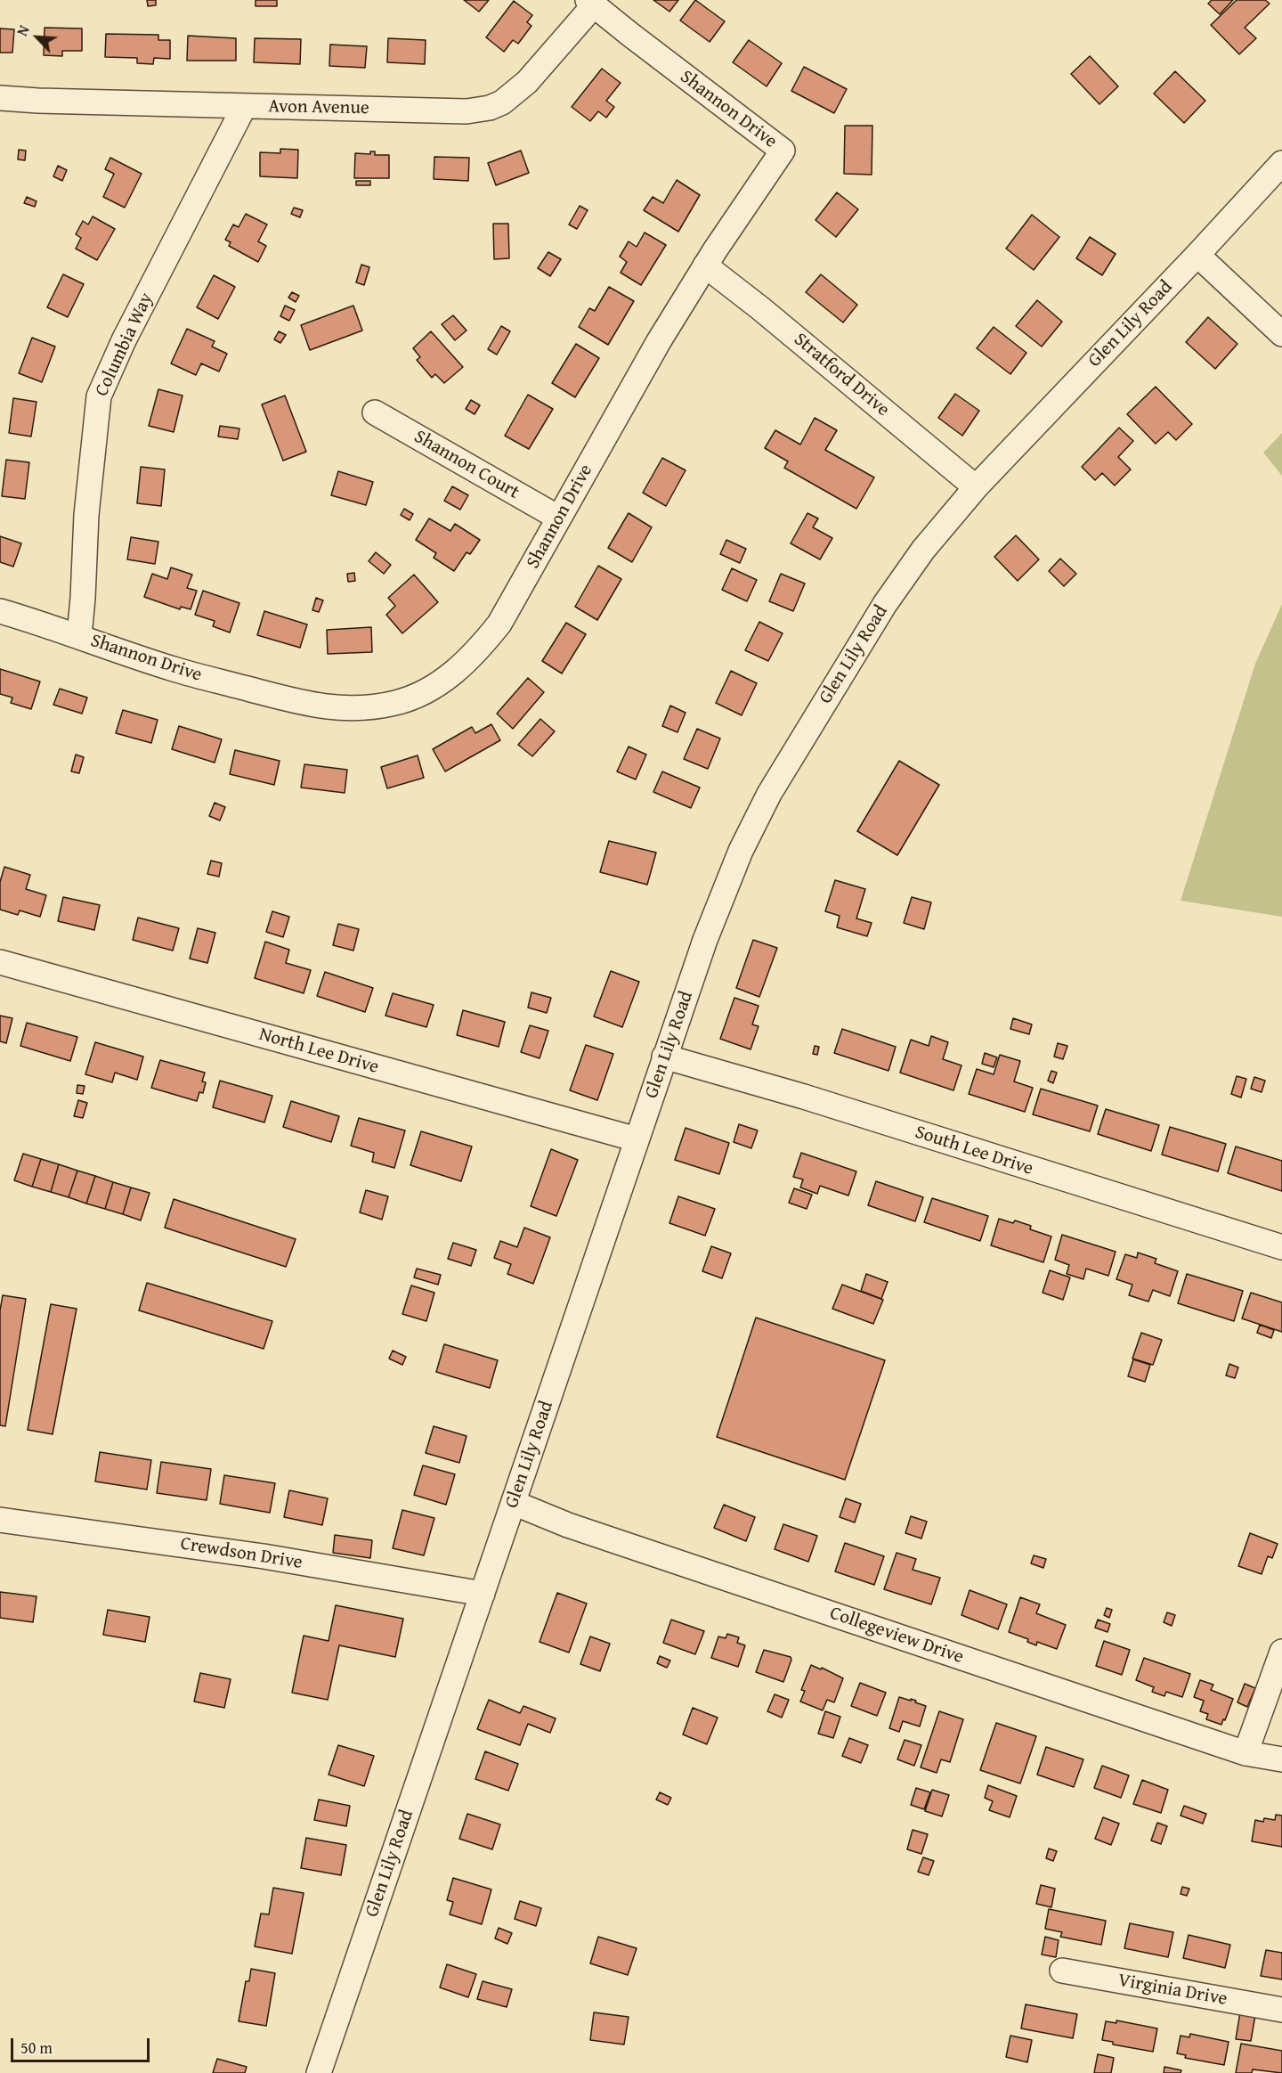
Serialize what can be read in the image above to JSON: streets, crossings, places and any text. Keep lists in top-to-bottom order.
{
  "streets": {
    "street": [
      "Avon Avenue",
      "Shannon Drive",
      "Glen Lily Road",
      "Columbia Way",
      "Stratford Drive",
      "Shannon Court",
      "North Lee Drive",
      "South Lee Drive",
      "Crewdson Drive",
      "Collegeview Drive",
      "Virginia Drive"
    ]
  },
  "crossings": [
    ["Avon Avenue", "Shannon Drive"],
    ["Avon Avenue", "Columbia Way"],
    ["Shannon Drive", "Columbia Way"],
    ["Shannon Drive", "Stratford Drive"],
    ["Shannon Drive", "Shannon Court"],
    ["Glen Lily Road", "Stratford Drive"],
    ["Glen Lily Road", "North Lee Drive"],
    ["Glen Lily Road", "South Lee Drive"],
    ["Glen Lily Road", "Crewdson Drive"],
    ["Glen Lily Road", "Collegeview Drive"]
  ],
  "scale_bar": "50 m",
  "north": "top left"
}
